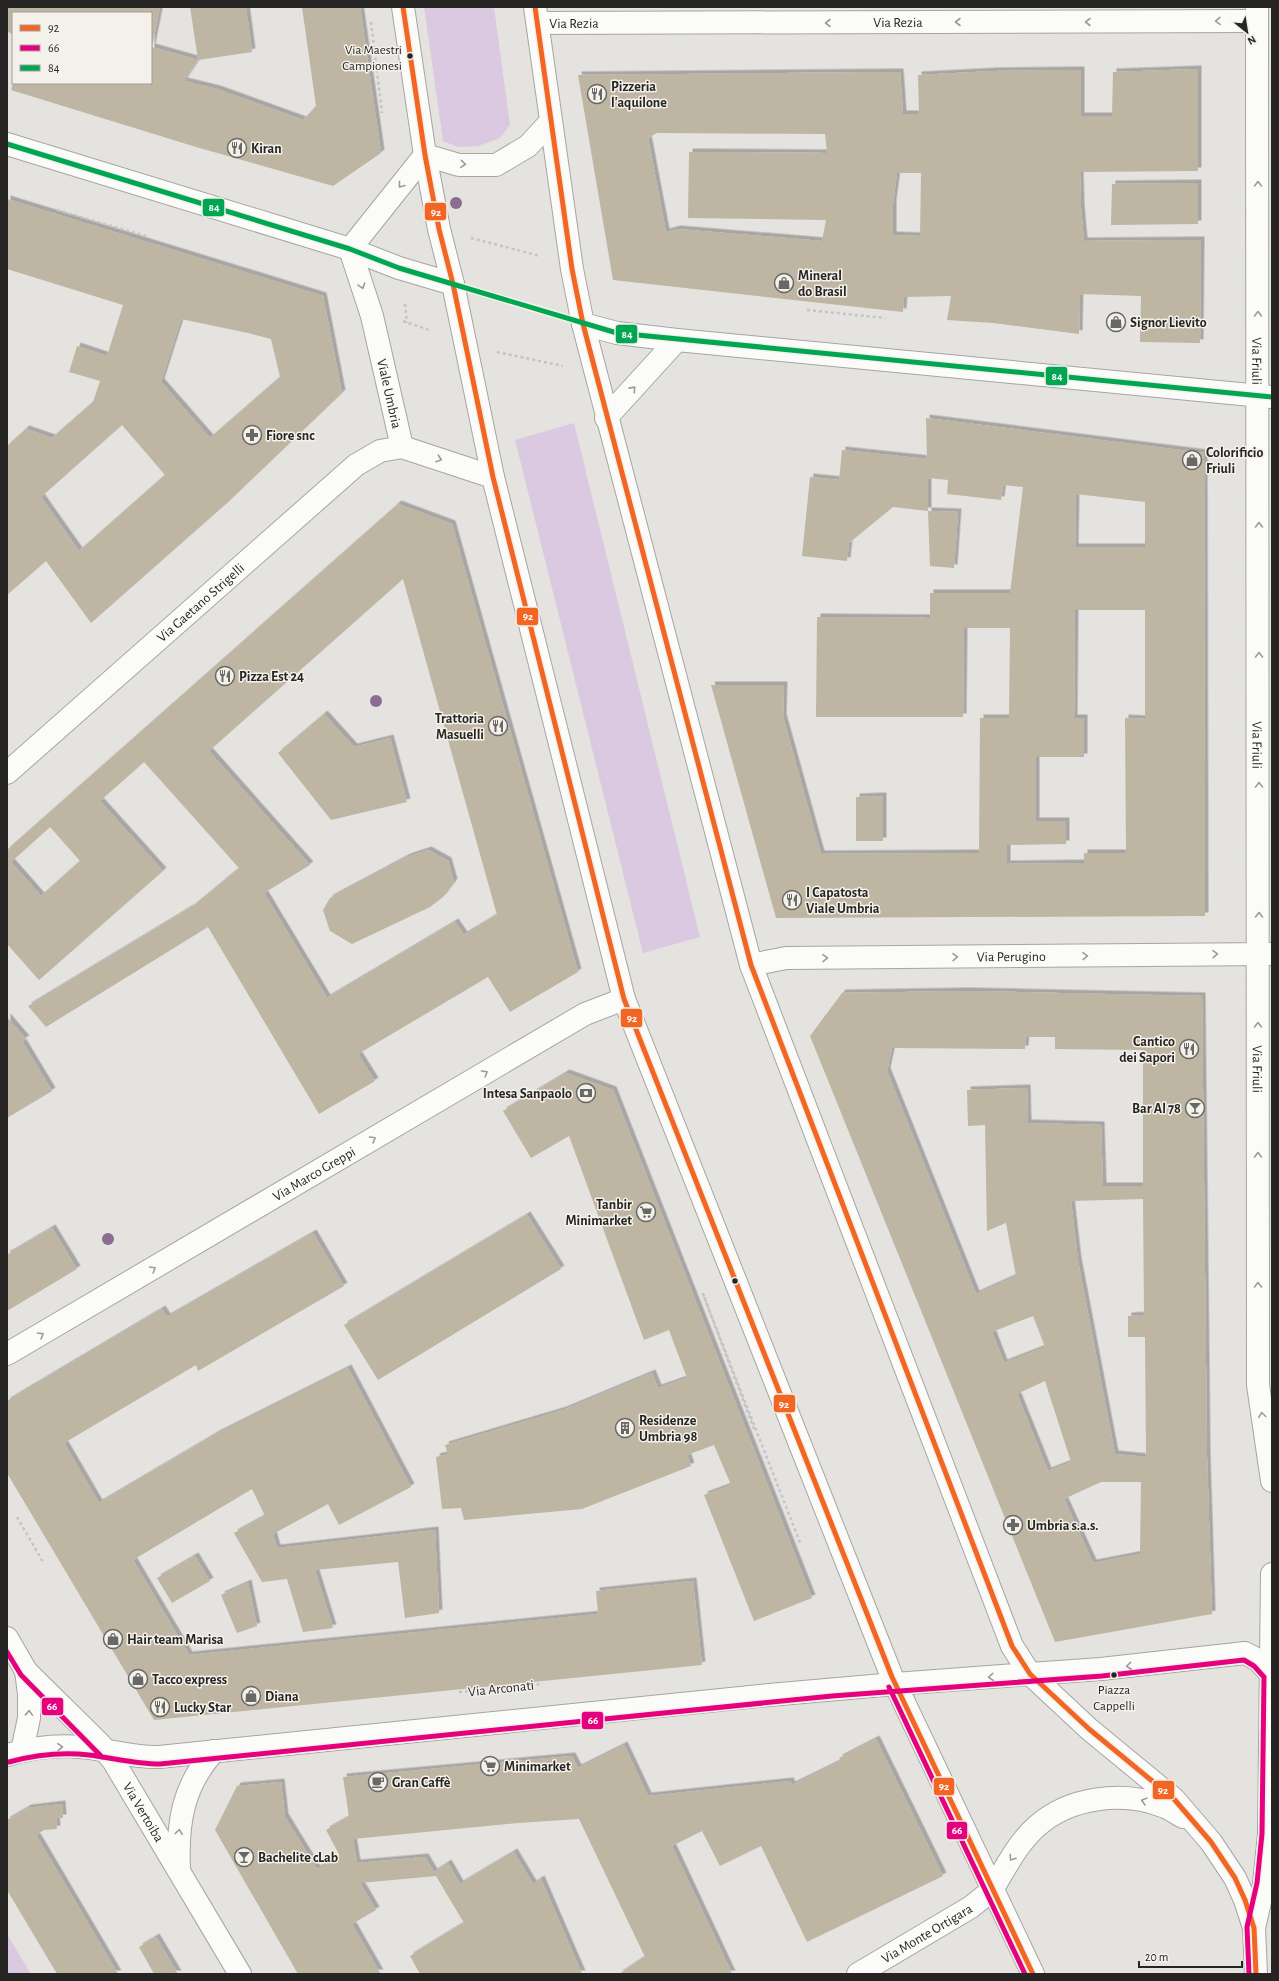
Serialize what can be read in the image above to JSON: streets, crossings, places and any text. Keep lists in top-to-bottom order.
{
  "streets": {
    "street": [
      "Via Rezia",
      "Via Friuli",
      "Viale Umbria",
      "Via Gaetano Strigelli",
      "Via Perugino",
      "Via Marco Greppi",
      "Via Vertoiba",
      "Via Monte Ortigara"
    ],
    "path": ["Via Arconati"]
  },
  "crossings": [
    ["Via Rezia", "Via Friuli"],
    ["Via Friuli", "Via Perugino"],
    ["Viale Umbria", "Via Gaetano Strigelli"]
  ],
  "one_way": [
    "Via Rezia",
    "Via Friuli",
    "Via Perugino",
    "Via Marco Greppi"
  ],
  "places": {
    "other": ["Via Maestri Campionesi", "Piazza Cappelli"],
    "restaurant": [
      "Pizzeria l'aquilone",
      "Kiran",
      "Pizza Est 24",
      "Trattoria Masuelli",
      "I Capatosta Viale Umbria",
      "Cantico dei Sapori",
      "Lucky Star"
    ],
    "shop": [
      "Mineral do Brasil",
      "Signor Lievito",
      "Colorificio Friuli",
      "Hair team Marisa",
      "Tacco express",
      "Diana"
    ],
    "pharmacy": ["Fiore snc", "Umbria s.a.s."],
    "bank": ["Intesa Sanpaolo"],
    "bar": ["Bar Al 78", "Bachelite cLab"],
    "supermarket": ["Tanbir Minimarket", "Minimarket"],
    "building": ["Residenze Umbria 98"],
    "cafe": ["Gran Caffè"]
  },
  "lines": ["transit line 92", "transit line 84", "transit line 66"],
  "legend": ["92", "66", "84"],
  "scale_bar": "20 m",
  "north": "bottom right"
}
